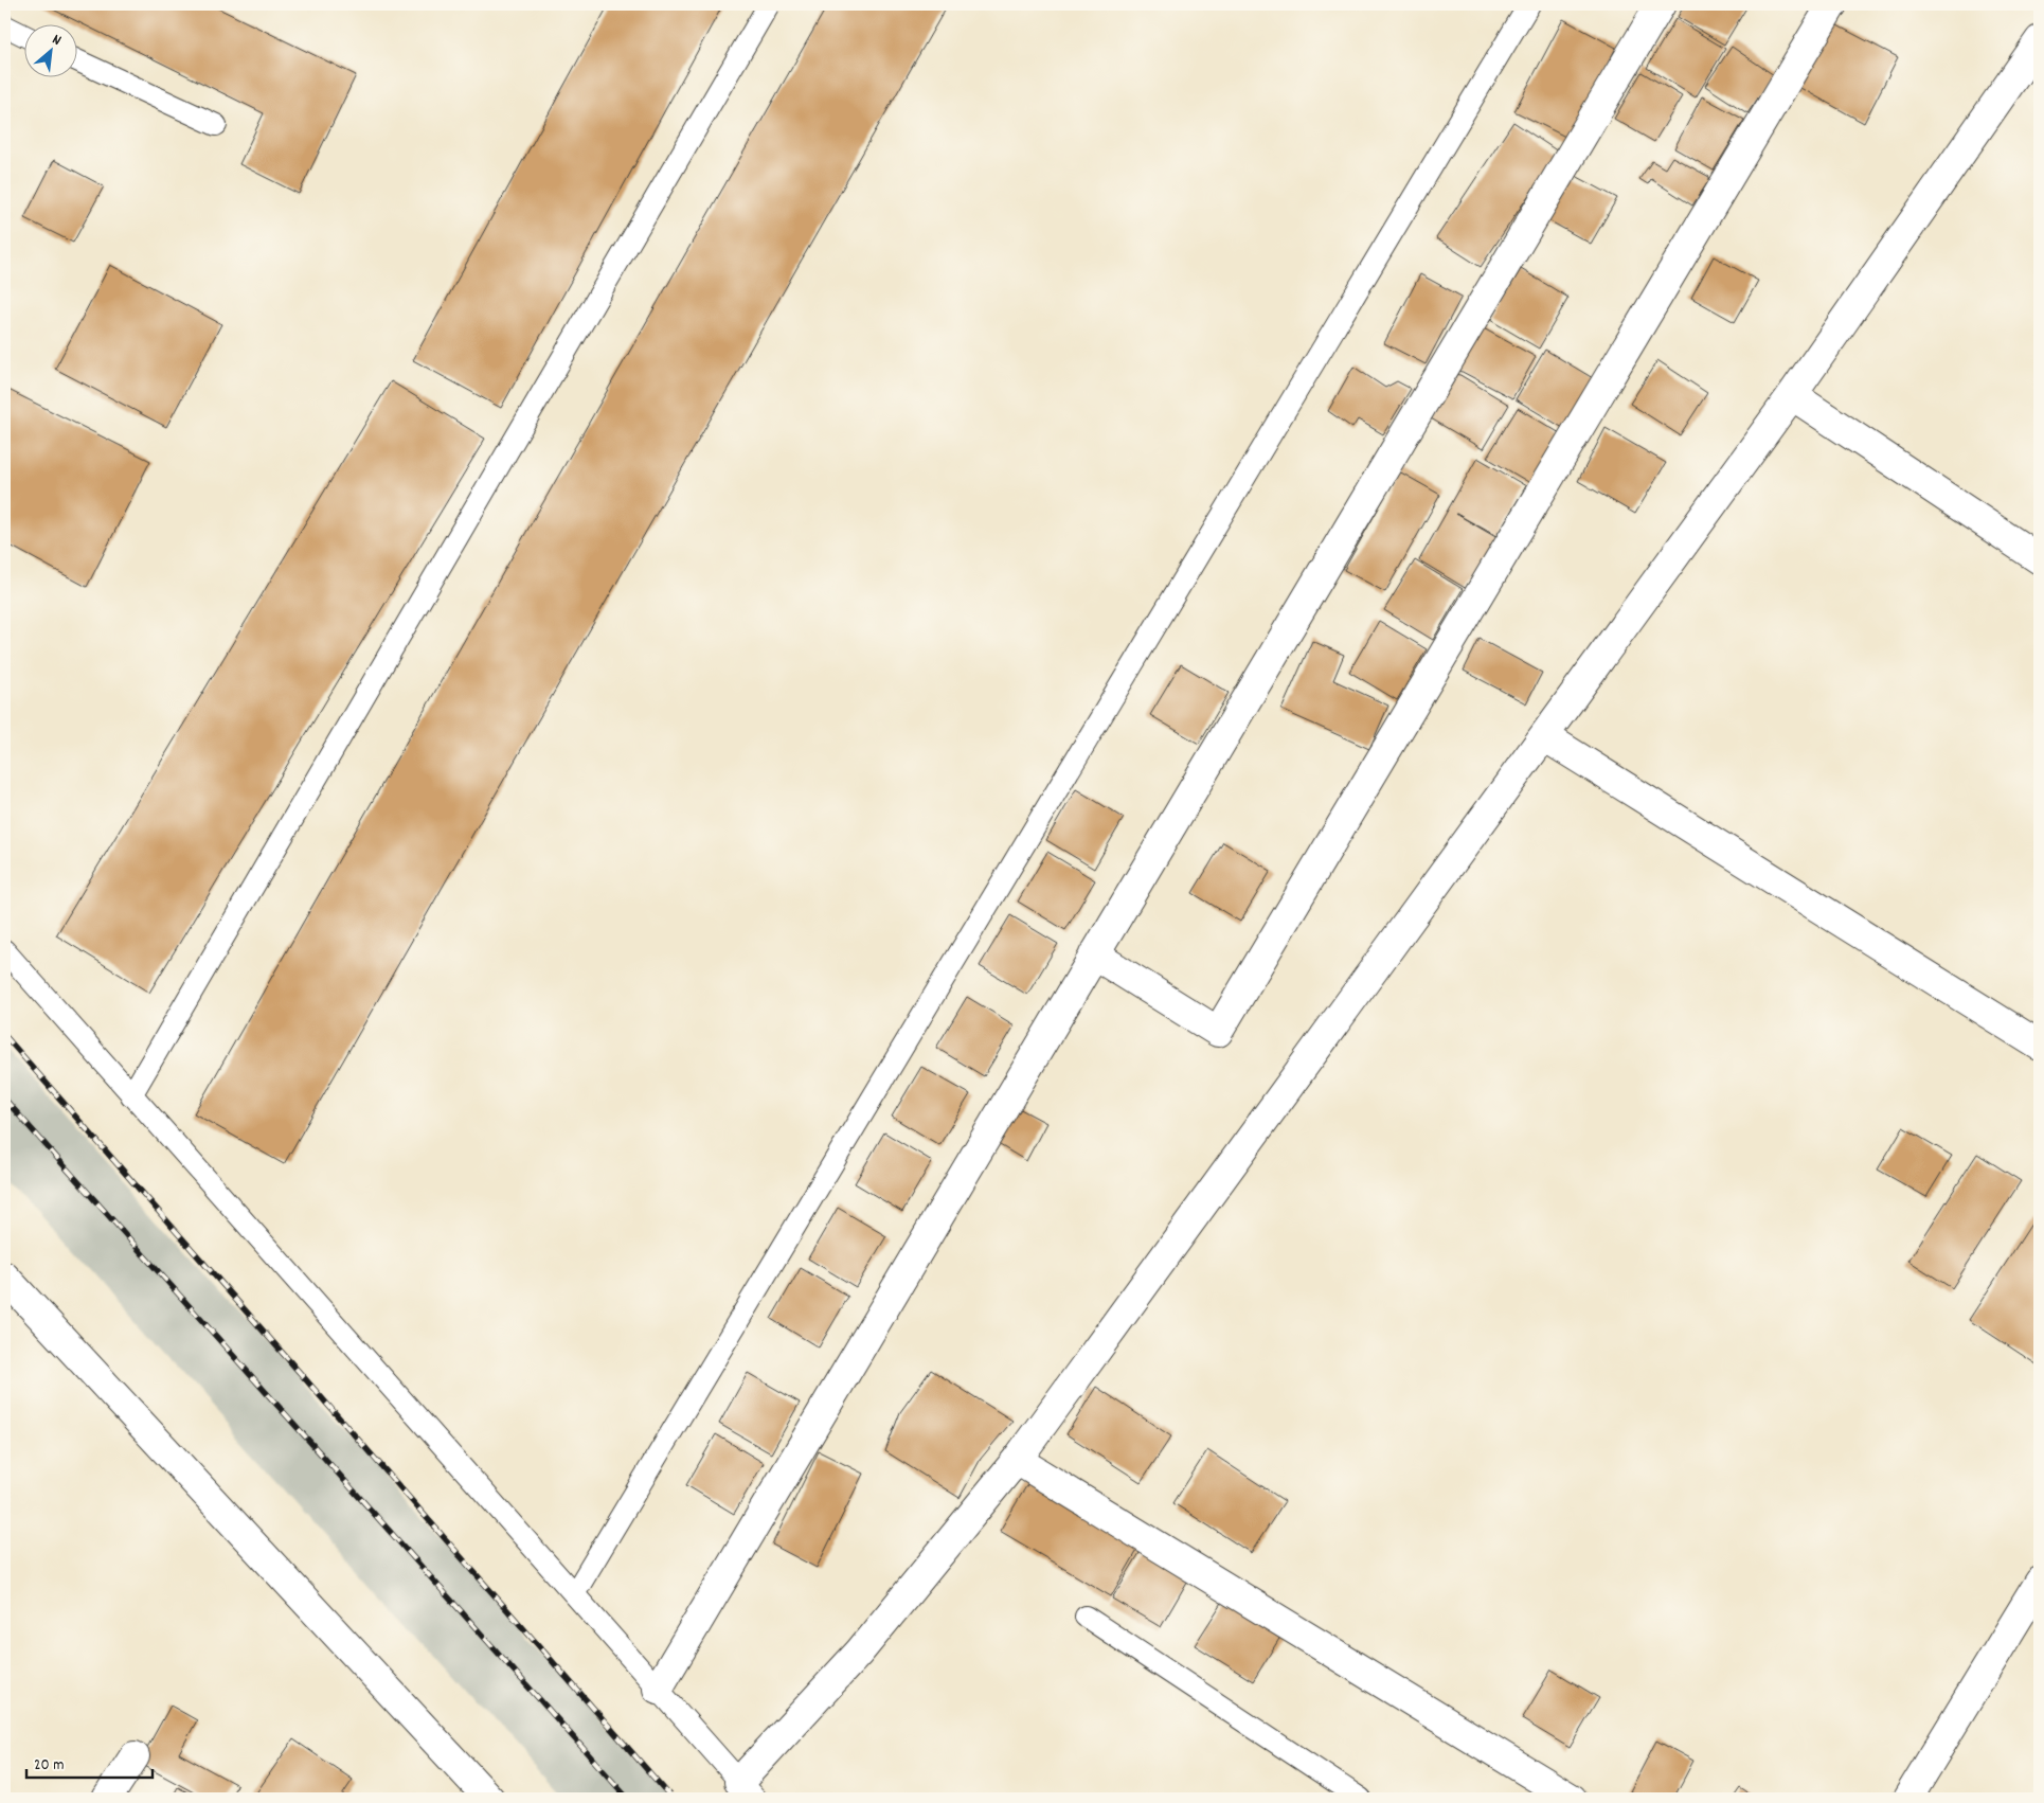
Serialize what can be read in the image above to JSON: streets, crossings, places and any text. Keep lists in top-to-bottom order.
{
  "scale_bar": "20 m",
  "north": "top right"
}
